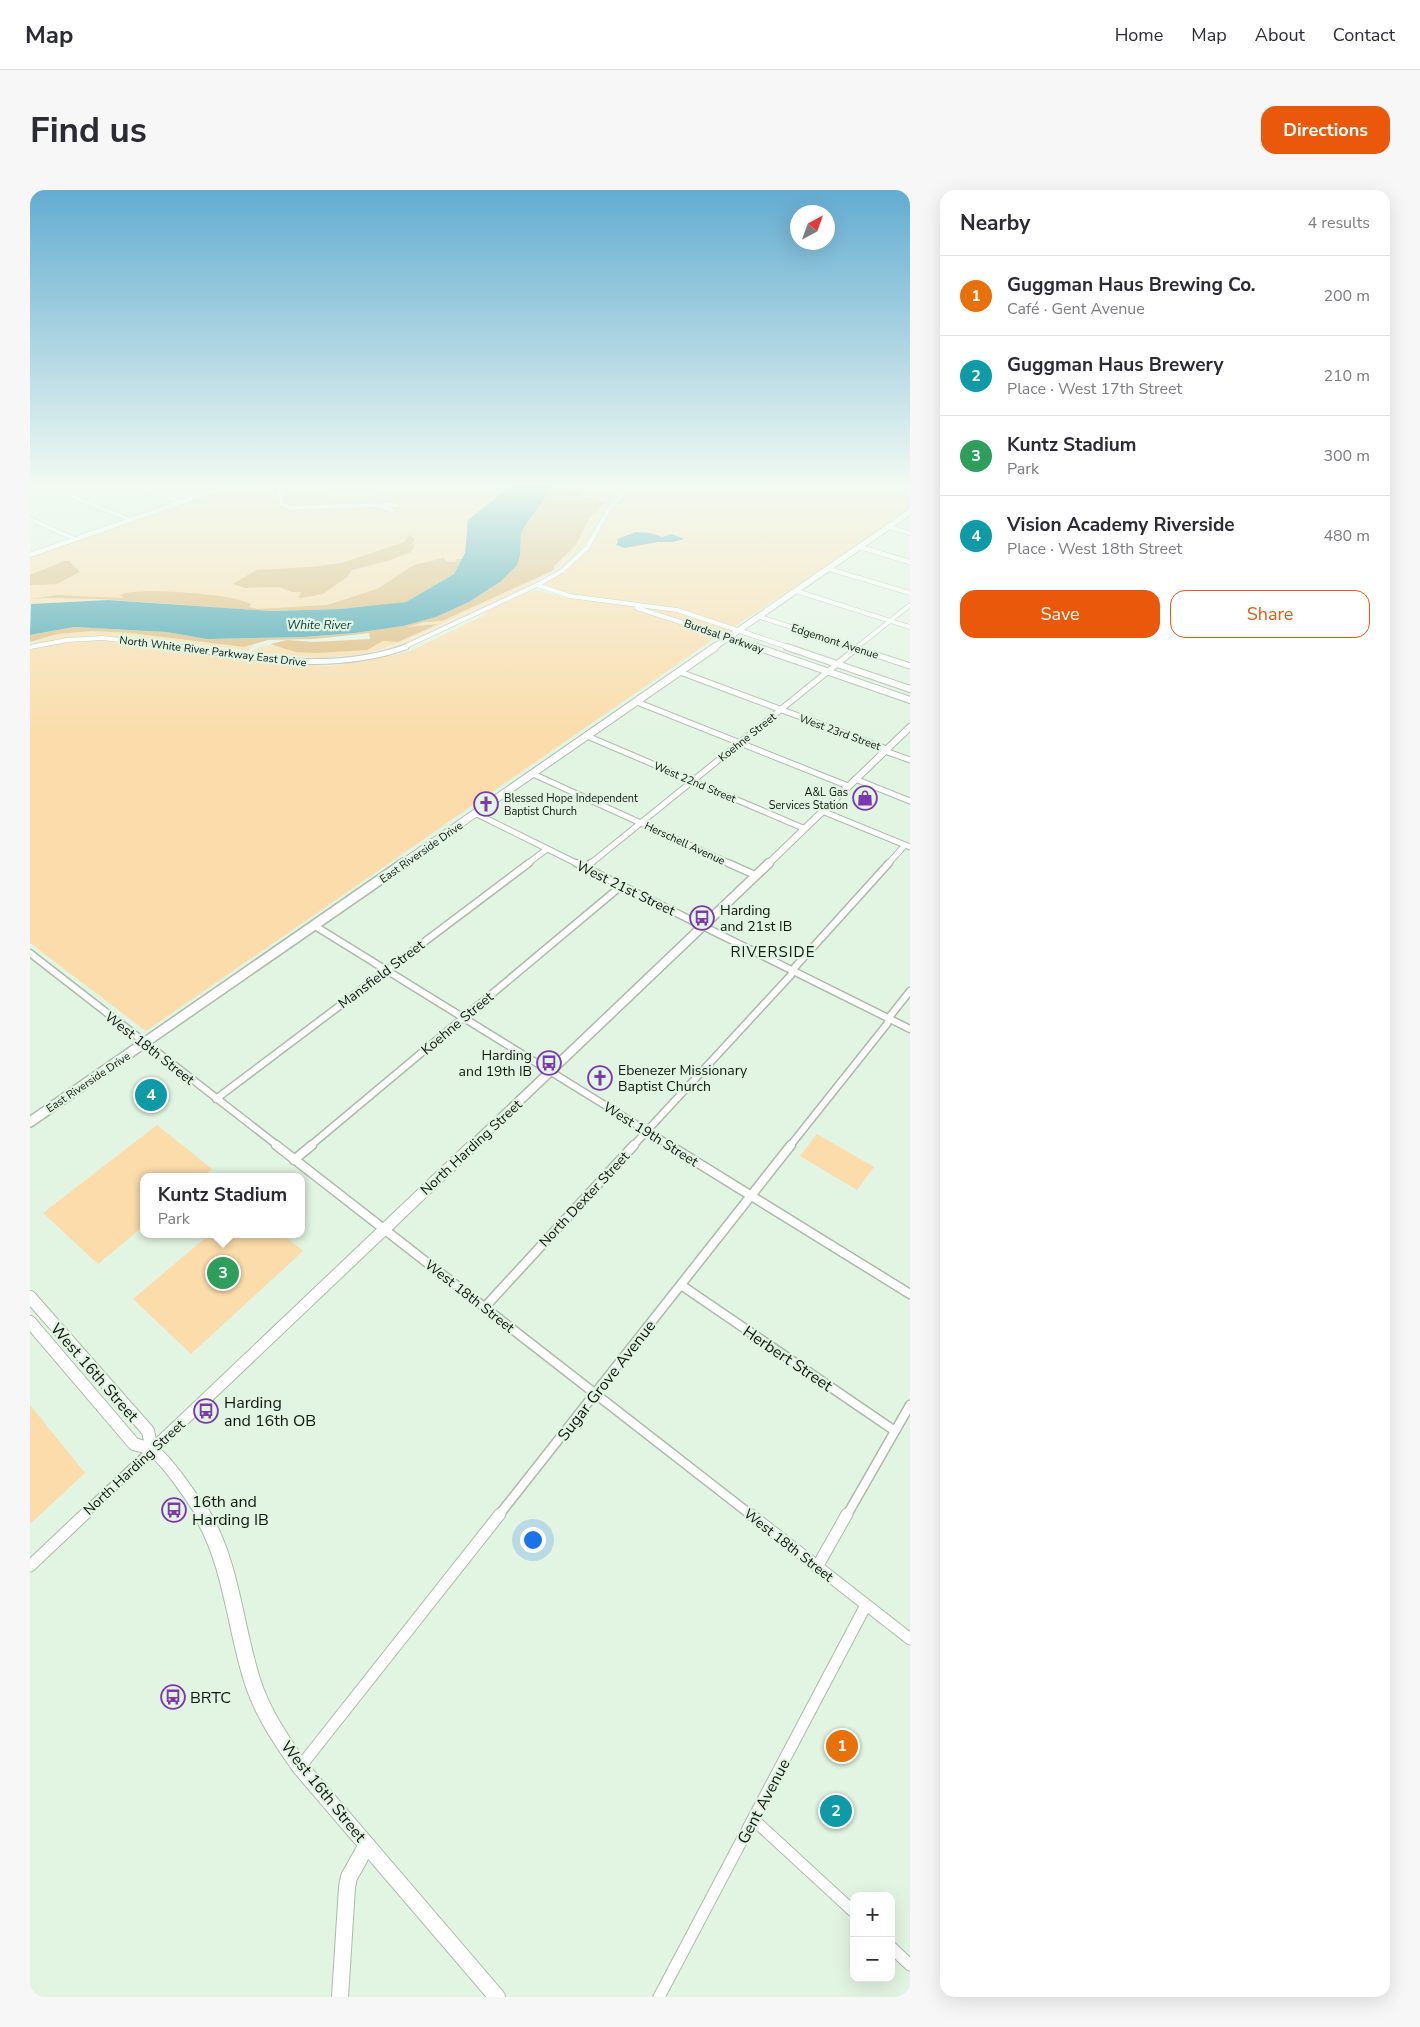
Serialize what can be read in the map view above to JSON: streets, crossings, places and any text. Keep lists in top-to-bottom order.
{
  "streets": {
    "main road": ["East Riverside Drive", "West 16th Street"],
    "street": [
      "Burdsal Parkway",
      "Edgemont Avenue",
      "North White River Parkway East Drive",
      "West 23rd Street",
      "Koehne Street",
      "West 22nd Street",
      "Herschell Avenue",
      "West 21st Street",
      "Mansfield Street",
      "West 18th Street",
      "West 19th Street",
      "North Harding Street",
      "North Dexter Street",
      "Herbert Street",
      "Sugar Grove Avenue",
      "Gent Avenue"
    ]
  },
  "crossings": [
    ["Burdsal Parkway", "North White River Parkway East Drive"],
    ["Burdsal Parkway", "Koehne Street"],
    ["Burdsal Parkway", "East Riverside Drive"],
    ["Edgemont Avenue", "Koehne Street"],
    ["Edgemont Avenue", "East Riverside Drive"],
    ["West 23rd Street", "Koehne Street"],
    ["West 23rd Street", "East Riverside Drive"],
    ["West 23rd Street", "North Harding Street"],
    ["Koehne Street", "West 22nd Street"],
    ["Koehne Street", "Herschell Avenue"],
    ["Koehne Street", "West 21st Street"],
    ["Koehne Street", "West 18th Street"],
    ["Koehne Street", "West 19th Street"],
    ["West 22nd Street", "East Riverside Drive"],
    ["West 22nd Street", "North Harding Street"],
    ["Herschell Avenue", "East Riverside Drive"],
    ["Herschell Avenue", "North Harding Street"],
    ["East Riverside Drive", "West 21st Street"],
    ["East Riverside Drive", "West 18th Street"],
    ["East Riverside Drive", "West 19th Street"],
    ["West 21st Street", "Mansfield Street"],
    ["West 21st Street", "North Harding Street"],
    ["West 21st Street", "North Dexter Street"],
    ["West 21st Street", "Sugar Grove Avenue"],
    ["Mansfield Street", "West 18th Street"],
    ["Mansfield Street", "West 19th Street"],
    ["West 18th Street", "North Harding Street"],
    ["West 18th Street", "North Dexter Street"],
    ["West 18th Street", "Sugar Grove Avenue"],
    ["West 18th Street", "Gent Avenue"],
    ["West 19th Street", "North Harding Street"],
    ["West 19th Street", "North Dexter Street"],
    ["West 19th Street", "Sugar Grove Avenue"],
    ["North Harding Street", "West 16th Street"],
    ["Herbert Street", "Sugar Grove Avenue"],
    ["West 16th Street", "Sugar Grove Avenue"]
  ],
  "districts": ["RIVERSIDE"],
  "water": ["White River"],
  "places": {
    "shop": ["A&L Gas Services Station"],
    "church": ["Blessed Hope Independent Baptist Church", "Ebenezer Missionary Baptist Church"],
    "bus stop": [
      "Harding and 21st IB",
      "Harding and 19th IB",
      "Harding and 16th OB",
      "16th and Harding IB",
      "BRTC"
    ]
  },
  "north": "top right",
  "page": {
    "header": "Map",
    "nav": [
      "Home",
      "Map",
      "About",
      "Contact"
    ],
    "buttons": [
      "Directions",
      ["Save", "Share"]
    ],
    "title": "Find us",
    "heading": ["Nearby", "4 results"],
    "list": [
      {
        "mark": "1",
        "name": "Guggman Haus Brewing Co.",
        "note": "Café · Gent Avenue",
        "value": "200 m"
      },
      {
        "mark": "2",
        "name": "Guggman Haus Brewery",
        "note": "Place · West 17th Street",
        "value": "210 m"
      },
      {
        "mark": "3",
        "name": "Kuntz Stadium",
        "note": "Park",
        "value": "300 m"
      },
      {
        "mark": "4",
        "name": "Vision Academy Riverside",
        "note": "Place · West 18th Street",
        "value": "480 m"
      }
    ],
    "pins": [
      "4",
      "3",
      "1",
      "2"
    ],
    "popup": ["Kuntz Stadium", "Park"],
    "map_buttons": ["+", "−"]
  }
}
